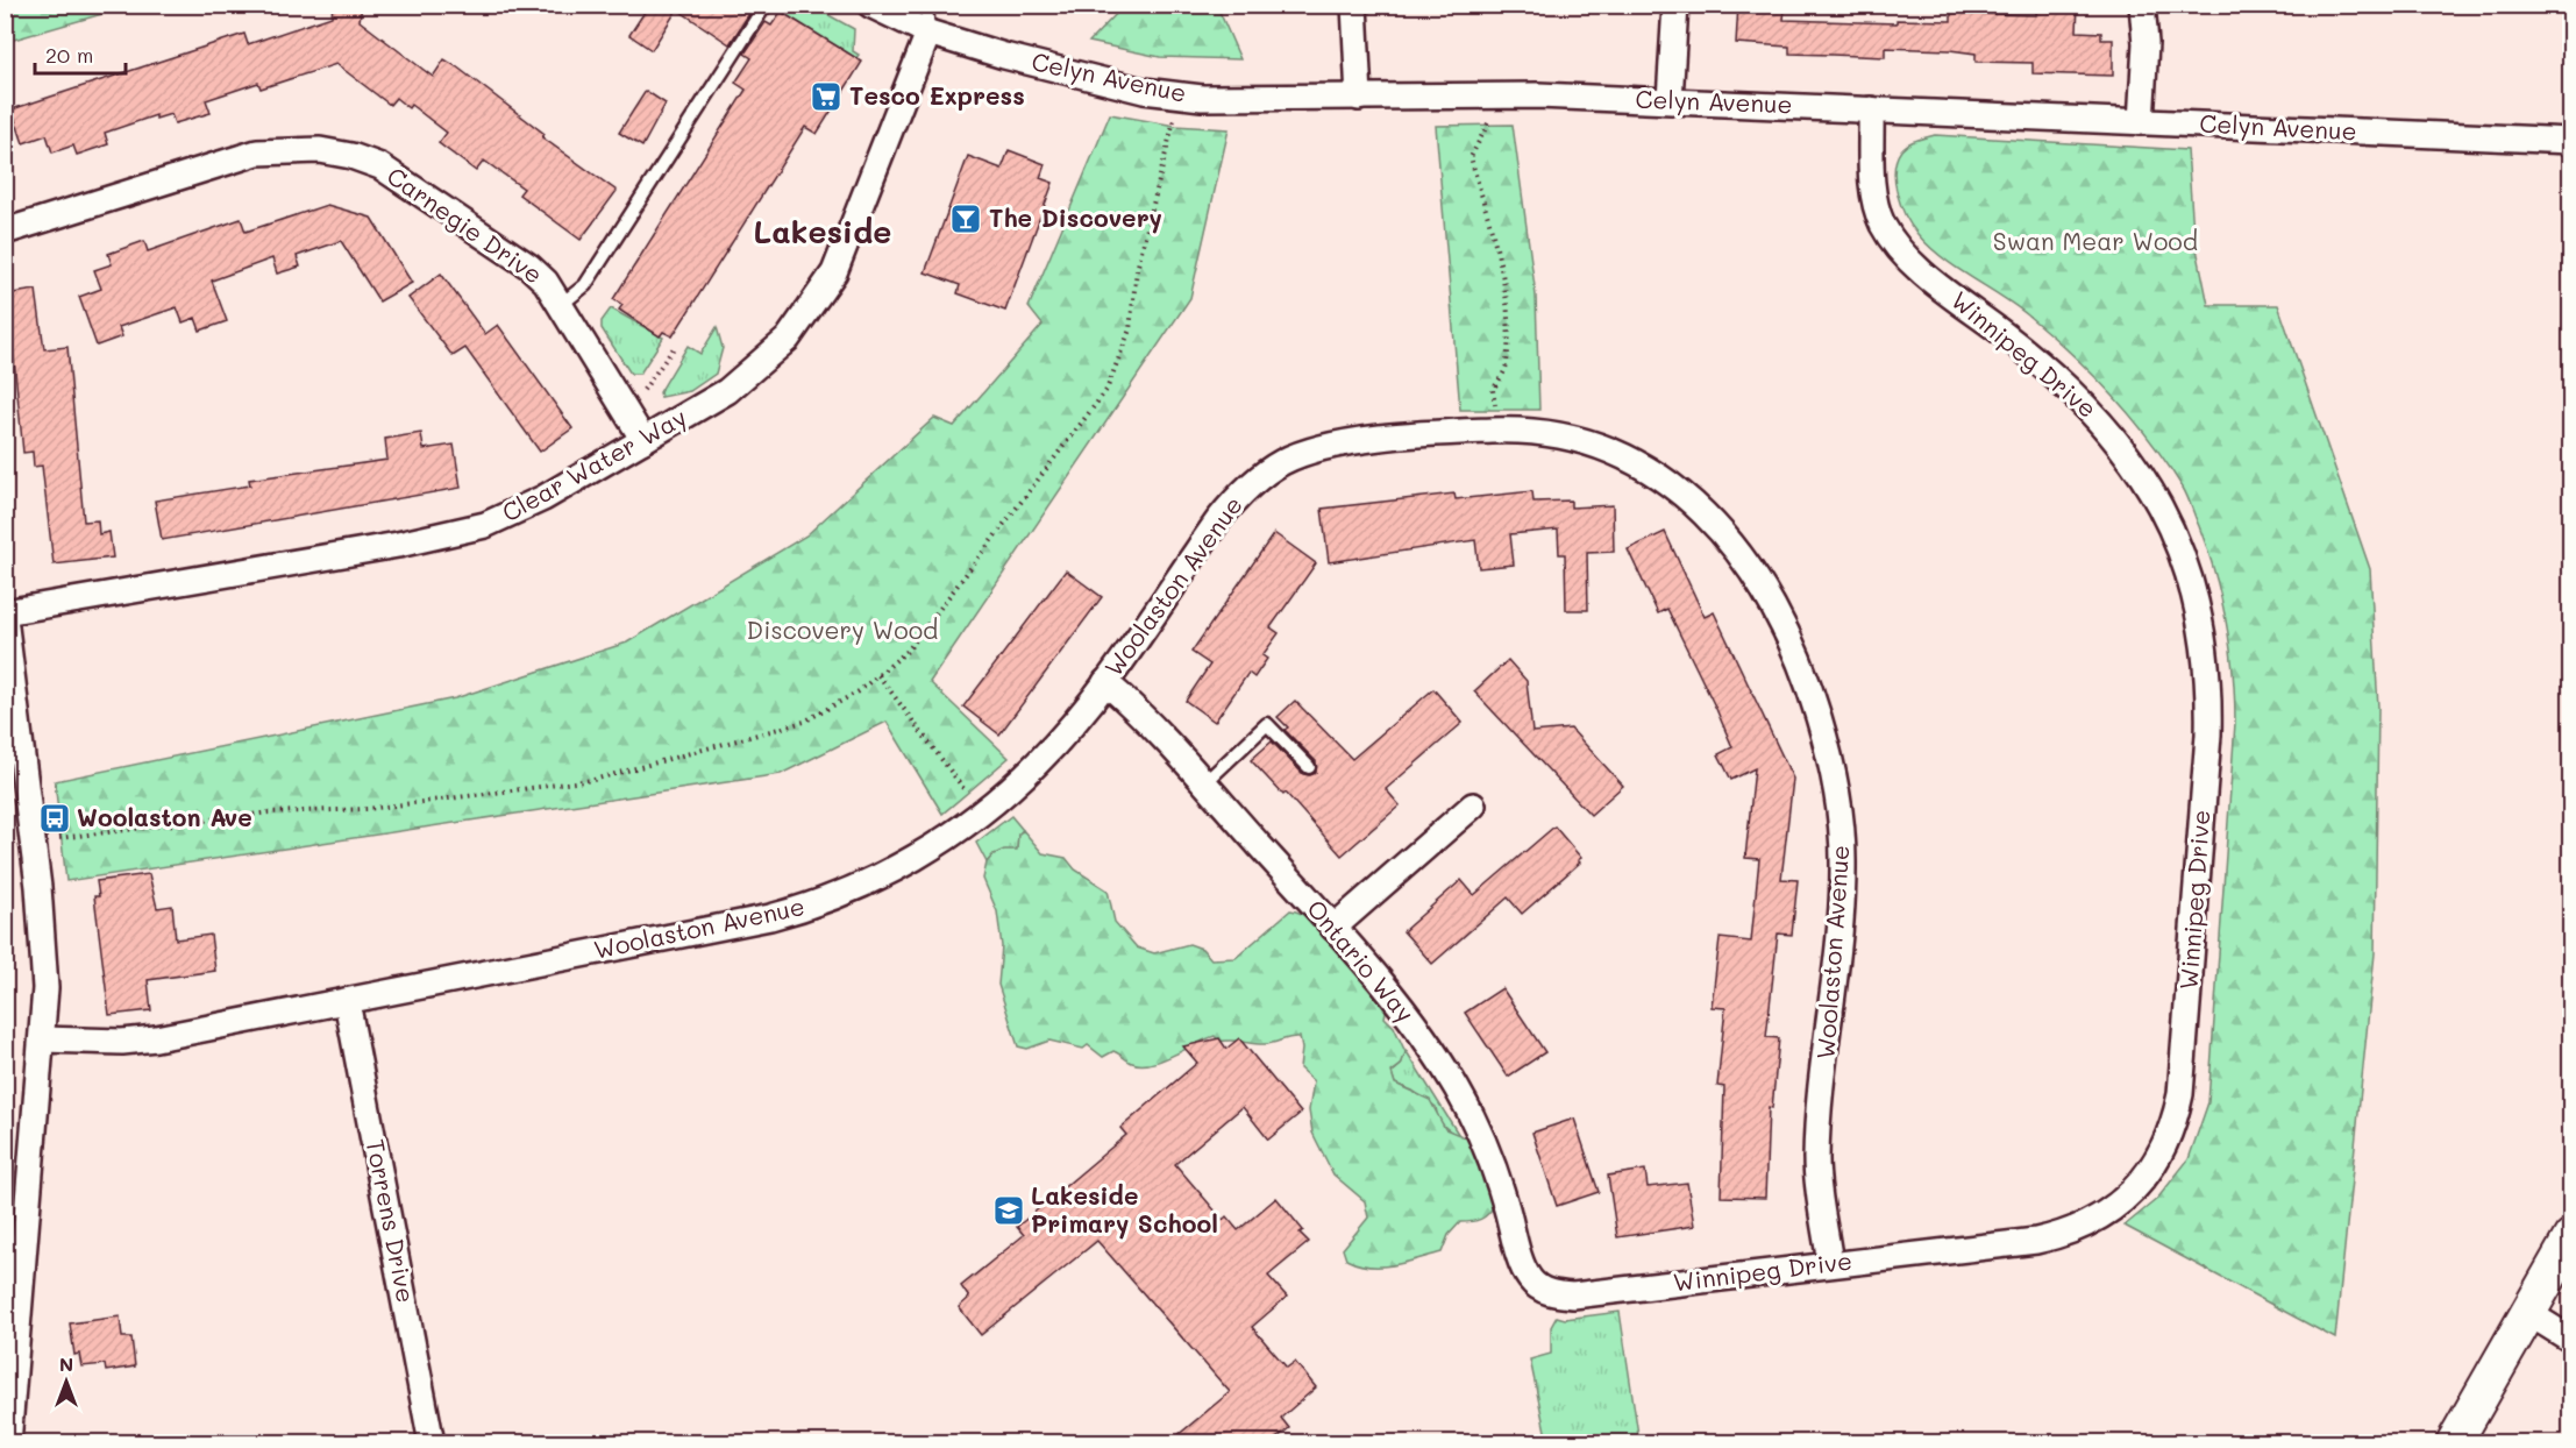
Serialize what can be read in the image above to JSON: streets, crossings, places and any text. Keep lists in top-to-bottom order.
{
  "streets": {
    "street": [
      "Celyn Avenue",
      "Carnegie Drive",
      "Winnipeg Drive",
      "Clear Water Way",
      "Woolaston Avenue",
      "Ontario Way",
      "Torrens Drive"
    ]
  },
  "crossings": [
    ["Celyn Avenue", "Winnipeg Drive"],
    ["Celyn Avenue", "Clear Water Way"],
    ["Carnegie Drive", "Clear Water Way"],
    ["Winnipeg Drive", "Woolaston Avenue"],
    ["Winnipeg Drive", "Ontario Way"],
    ["Woolaston Avenue", "Ontario Way"],
    ["Woolaston Avenue", "Torrens Drive"]
  ],
  "districts": ["Lakeside"],
  "parks": ["Swan Mear Wood", "Discovery Wood"],
  "places": {
    "supermarket": ["Tesco Express"],
    "bar": ["The Discovery"],
    "bus stop": ["Woolaston Ave"],
    "school or university": ["Lakeside Primary School"]
  },
  "scale_bar": "20 m",
  "north": "top"
}
